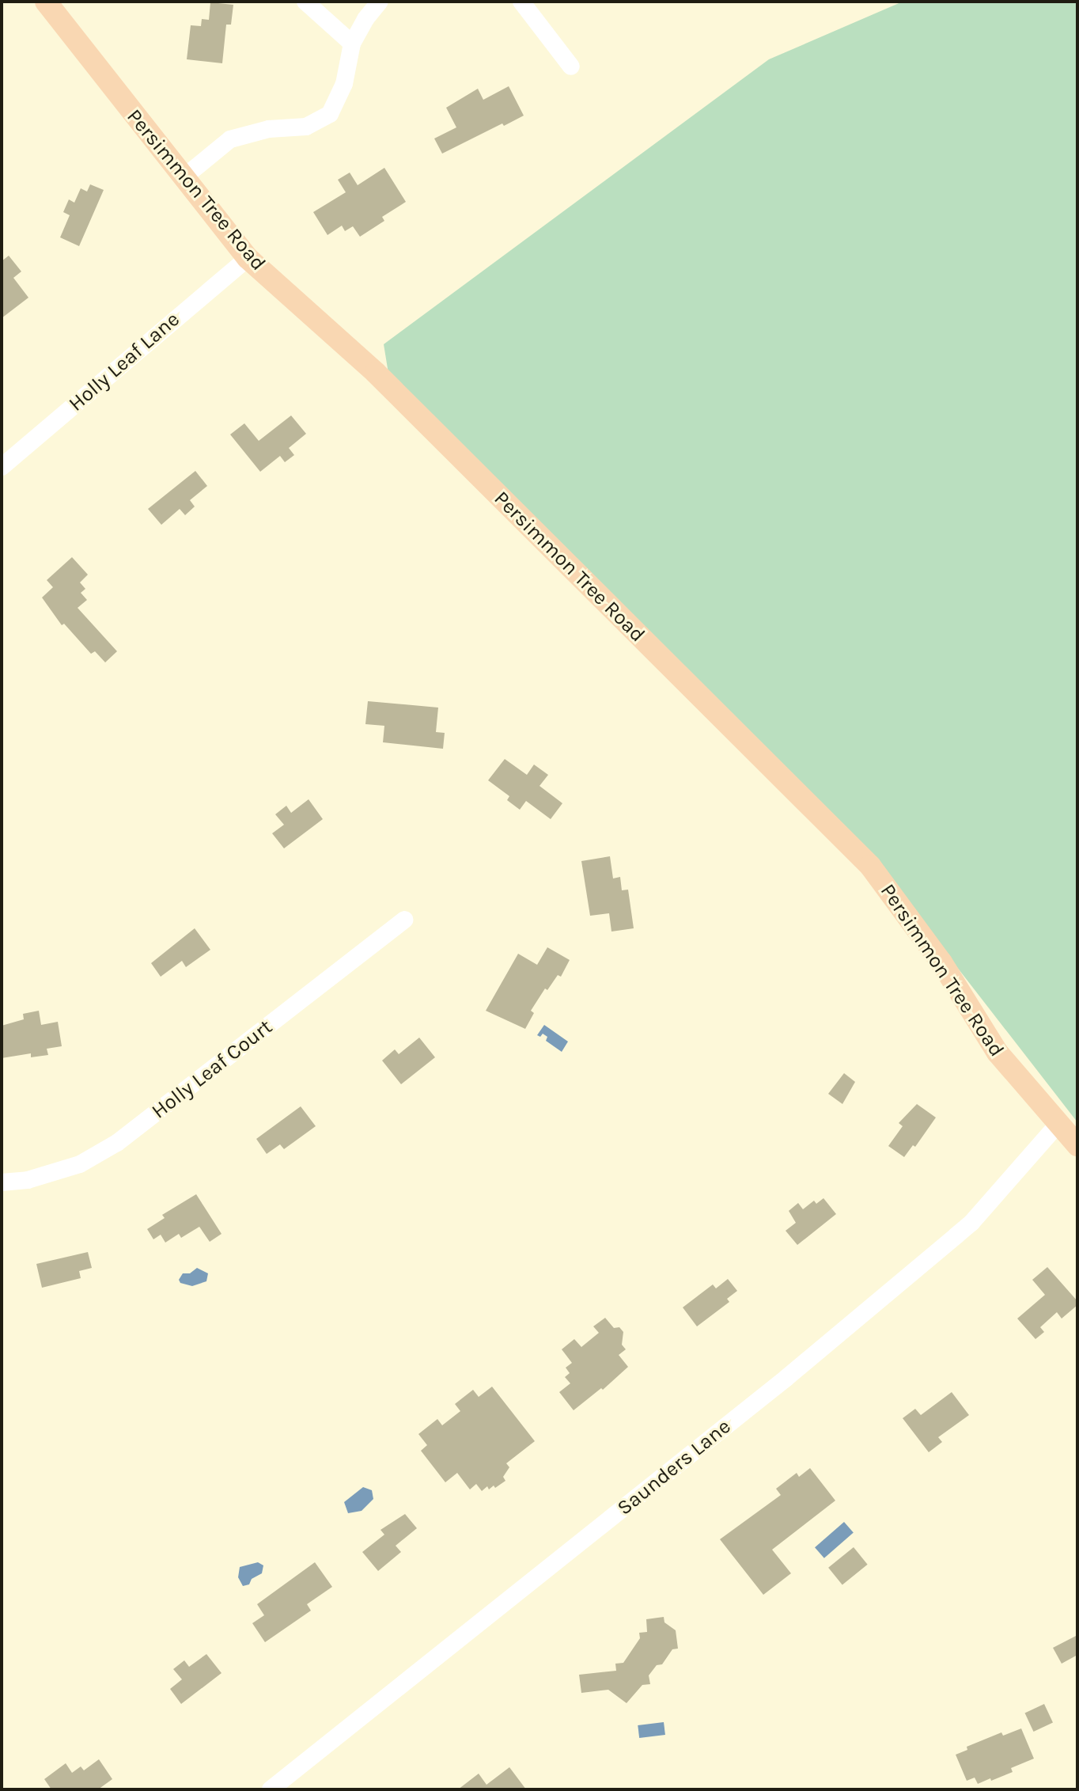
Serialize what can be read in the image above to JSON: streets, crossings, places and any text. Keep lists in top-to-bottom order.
{
  "streets": {
    "main road": ["Persimmon Tree Road"],
    "street": ["Holly Leaf Lane", "Holly Leaf Court", "Saunders Lane"]
  },
  "crossings": [
    ["Persimmon Tree Road", "Holly Leaf Lane"],
    ["Persimmon Tree Road", "Saunders Lane"]
  ]
}
